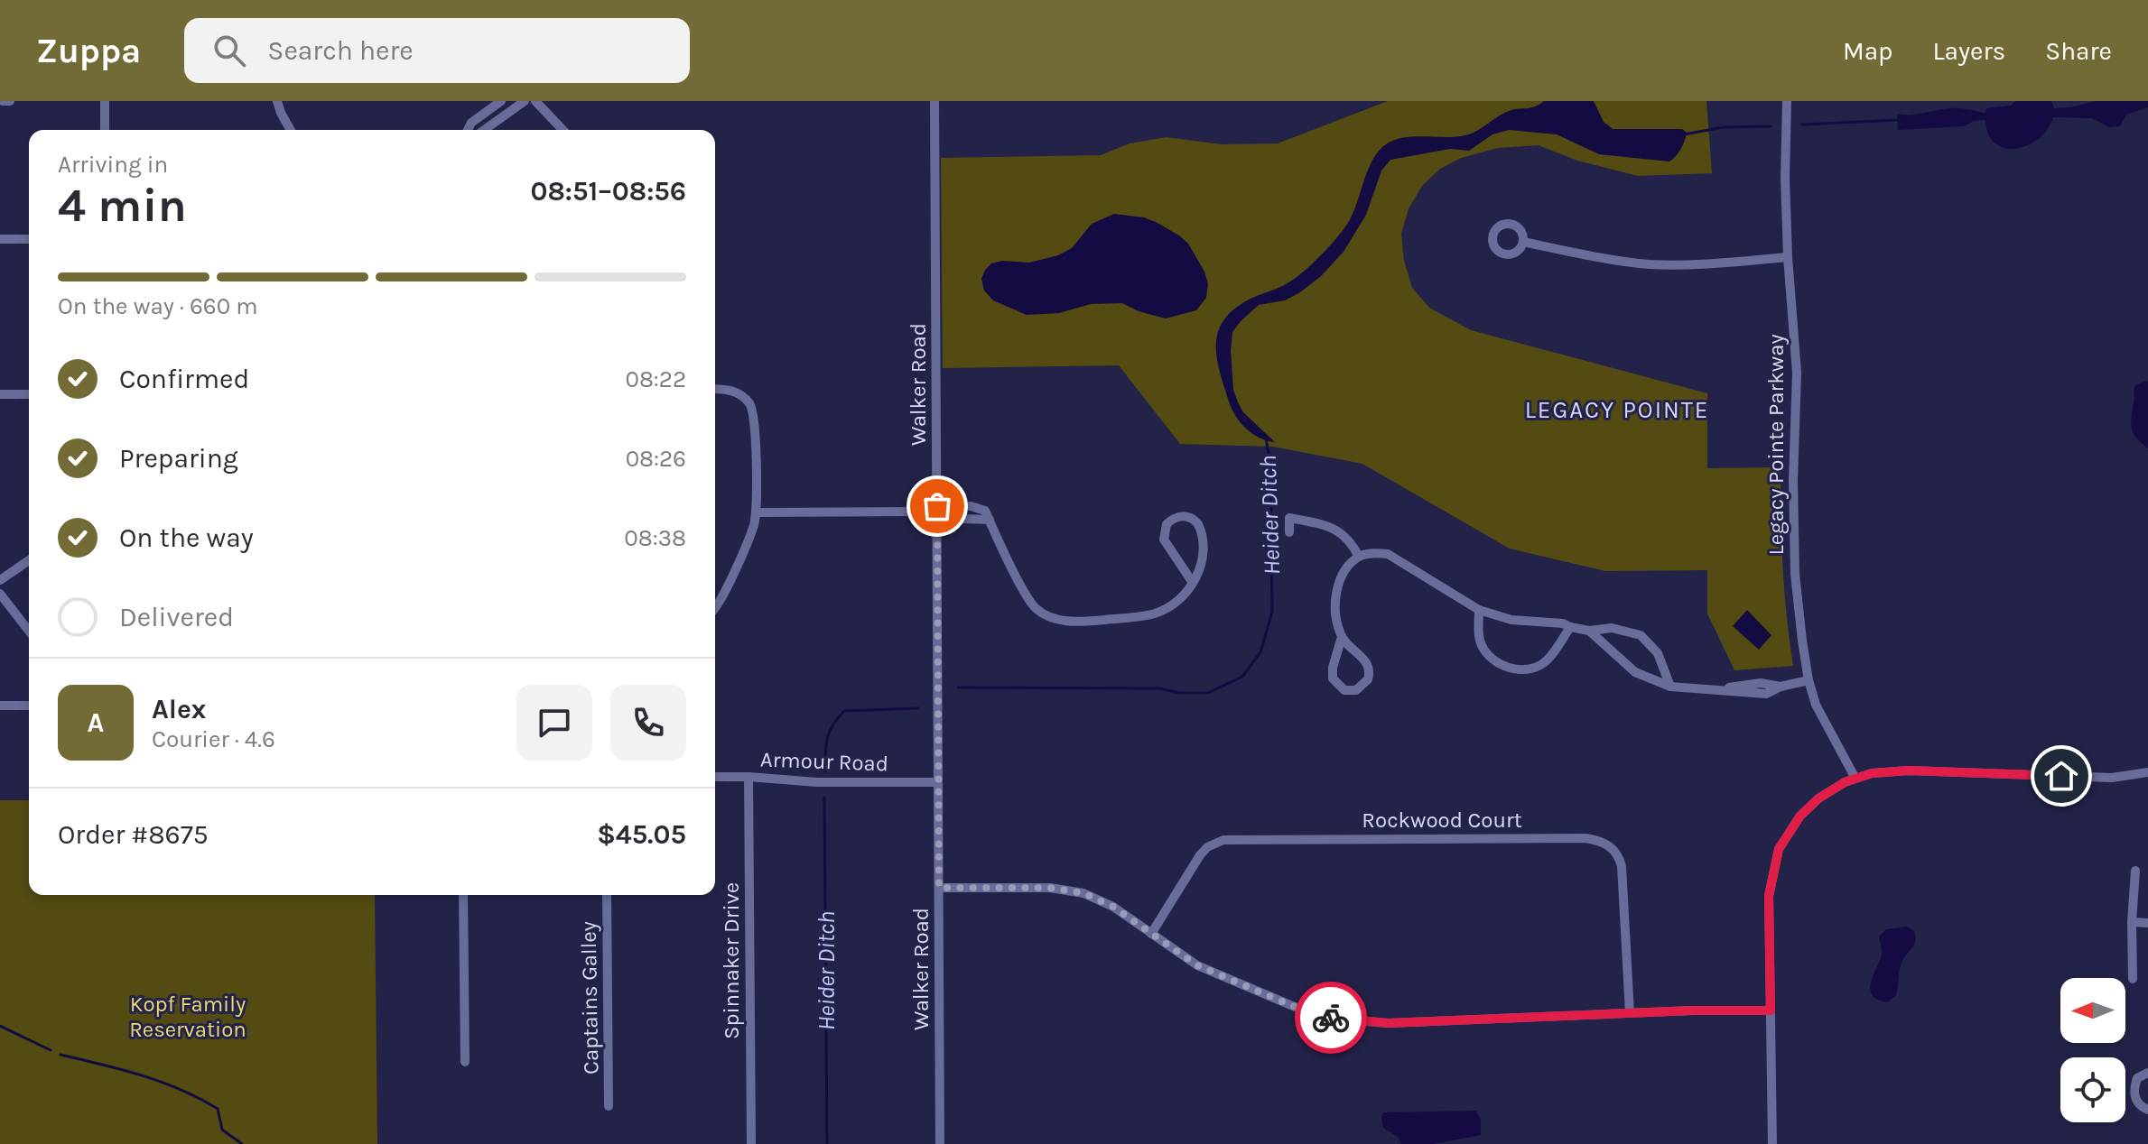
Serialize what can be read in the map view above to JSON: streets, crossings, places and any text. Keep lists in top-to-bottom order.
{
  "streets": {
    "street": [
      "Walker Road",
      "Legacy Pointe Parkway",
      "Armour Road",
      "Rockwood Court",
      "Spinnaker Drive",
      "Captains Galley"
    ]
  },
  "crossings": [
    ["Walker Road", "Armour Road"],
    ["Armour Road", "Spinnaker Drive"]
  ],
  "districts": ["LEGACY POINTE"],
  "water": ["Heider Ditch"],
  "parks": ["Kopf Family Reservation"],
  "north": "left",
  "page": {
    "header": "Zuppa",
    "search": "Search here",
    "nav": ["Map", "Layers", "Share"],
    "heading": ["4 min", "Arriving in", "08:51–08:56"],
    "panel": [
      "Alex",
      "Courier · 4.6",
      "Order #8675",
      "$45.05"
    ],
    "bar": "On the way · 660 m",
    "list": [
      ["Confirmed", "08:22"],
      ["Preparing", "08:26"],
      ["On the way", "08:38"],
      "Delivered"
    ],
    "round": "A"
  }
}
